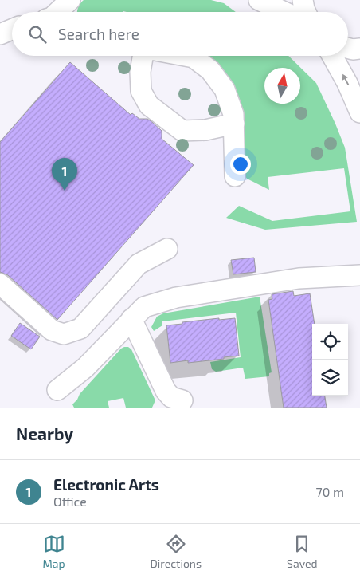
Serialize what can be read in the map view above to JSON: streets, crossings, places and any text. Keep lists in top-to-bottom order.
{
  "north": "top",
  "page": {
    "search": "Search here",
    "pins": "1",
    "heading": "Nearby",
    "list": [
      {
        "mark": "1",
        "name": "Electronic Arts",
        "note": "Office",
        "value": "70 m"
      }
    ],
    "nav": ["Map", "Directions", "Saved"]
  }
}
